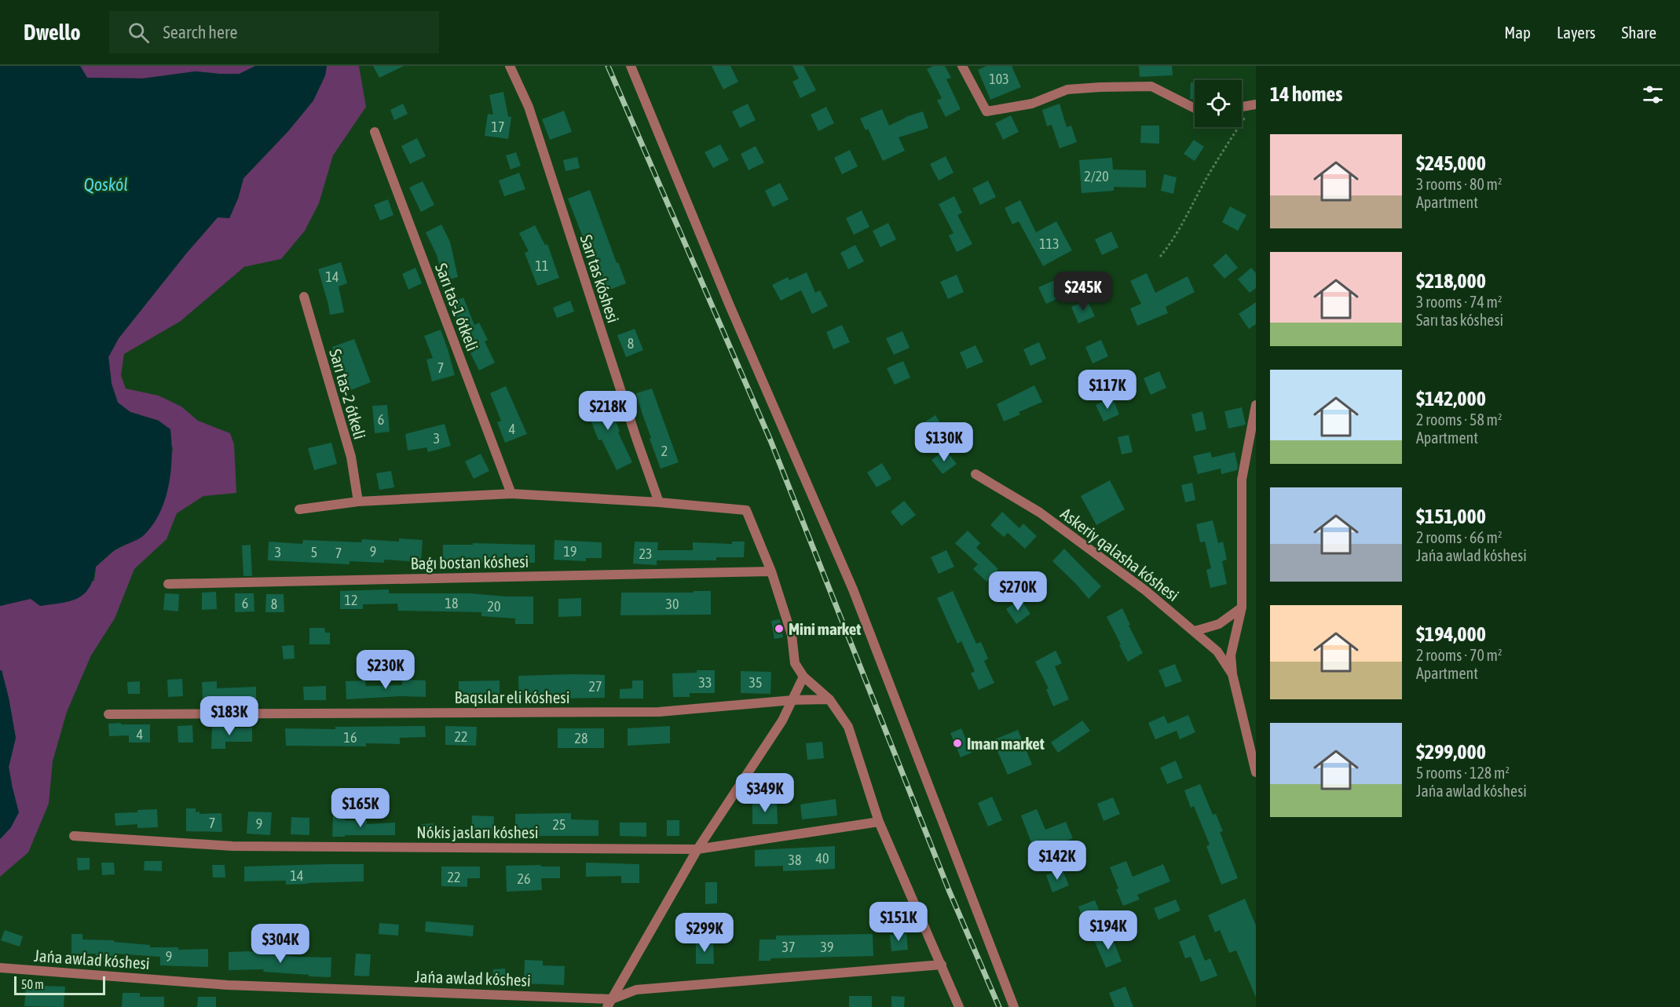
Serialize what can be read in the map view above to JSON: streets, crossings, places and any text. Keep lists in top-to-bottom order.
{
  "streets": {
    "street": [
      "Sarı tas kóshesi",
      "Sarı tas-1 ótkeli",
      "Sarı tas-2 ótkeli",
      "Askeriy qalasha kóshesi",
      "Baǵı bostan kóshesi",
      "Baqsılar eli kóshesi",
      "Nókis jasları kóshesi",
      "Jańa awlad kóshesi"
    ]
  },
  "water": ["Qoskól"],
  "places": ["Mini market", "Iman market"],
  "house_numbers": [
    "103",
    "17",
    "2/20",
    "113",
    "11",
    "14",
    "8",
    "7",
    "6",
    "4",
    "3",
    "2",
    "9",
    "19",
    "3",
    "5",
    "7",
    "23",
    "12",
    "6",
    "18",
    "8",
    "30",
    "20",
    "33",
    "35",
    "27",
    "4",
    "22",
    "16",
    "28",
    "7",
    "9",
    "25",
    "40",
    "38",
    "14",
    "22",
    "26",
    "37",
    "39",
    "9"
  ],
  "scale_bar": "50 m",
  "page": {
    "header": "Dwello",
    "search": "Search here",
    "nav": ["Map", "Layers", "Share"],
    "heading": "14 homes",
    "list": [
      {
        "name": "$245,000",
        "note": "3 rooms · 80 m² · Apartment"
      },
      {
        "name": "$218,000",
        "note": "3 rooms · 74 m² · Sarı tas kóshesi"
      },
      {
        "name": "$142,000",
        "note": "2 rooms · 58 m² · Apartment"
      },
      {
        "name": "$151,000",
        "note": "2 rooms · 66 m² · Jańa awlad kóshesi"
      },
      {
        "name": "$194,000",
        "note": "2 rooms · 70 m² · Apartment"
      },
      {
        "name": "$299,000",
        "note": "5 rooms · 128 m² · Jańa awlad kóshesi"
      }
    ],
    "price": [
      "$245K",
      "$117K",
      "$218K",
      "$130K",
      "$270K",
      "$230K",
      "$183K",
      "$349K",
      "$165K",
      "$142K",
      "$151K",
      "$194K",
      "$299K",
      "$304K"
    ],
    "scale": "50 m"
  }
}
